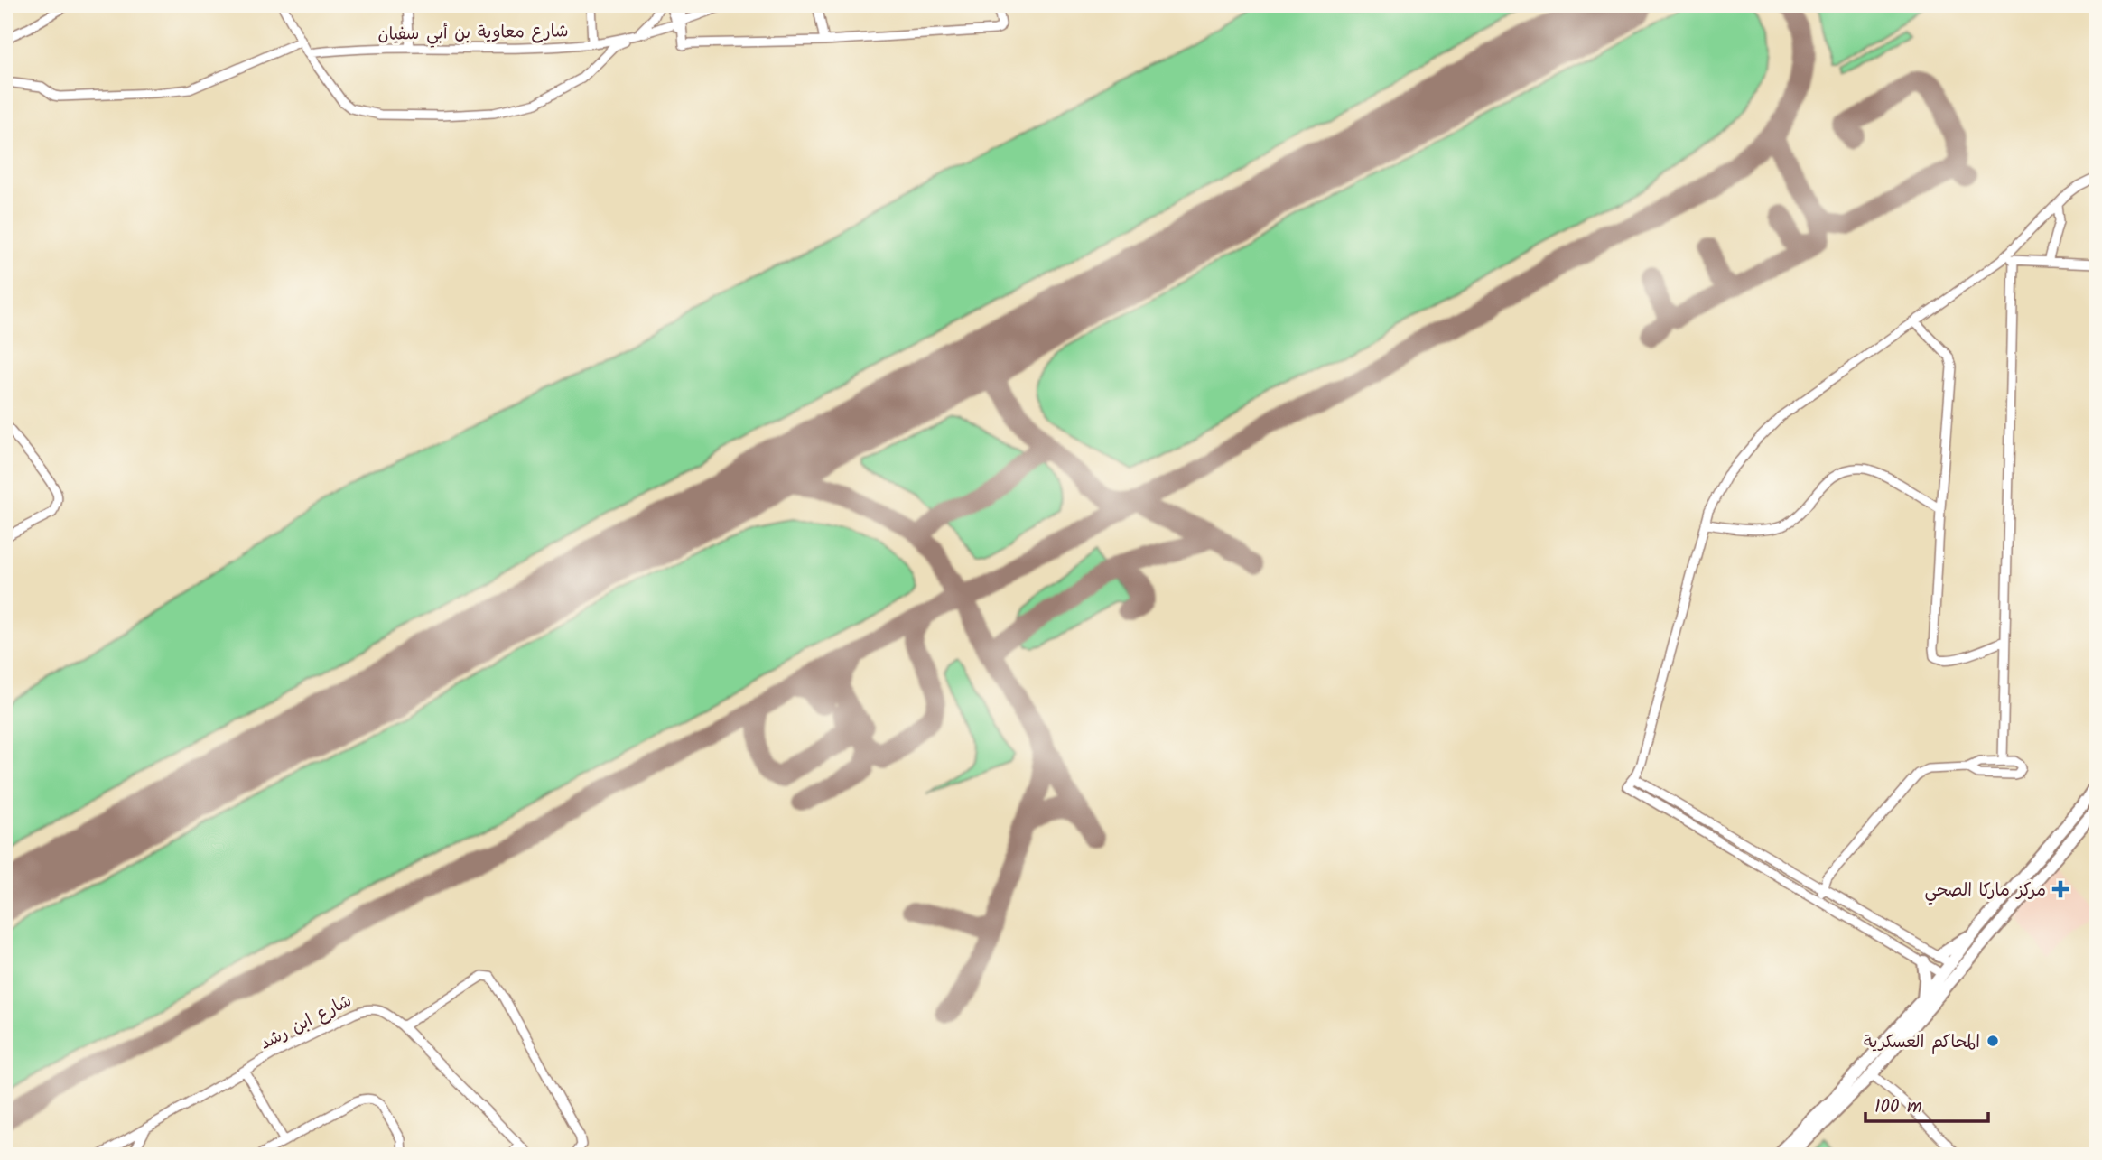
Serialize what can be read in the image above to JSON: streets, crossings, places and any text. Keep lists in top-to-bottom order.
{
  "streets": {
    "street": ["شارع معاوية بن أبي سفيان", "شارع ابن رشد"]
  },
  "places": {
    "health": ["مركز ماركا الصحي"],
    "other": ["المحاكم العسكرية"]
  },
  "scale_bar": "100 m"
}
